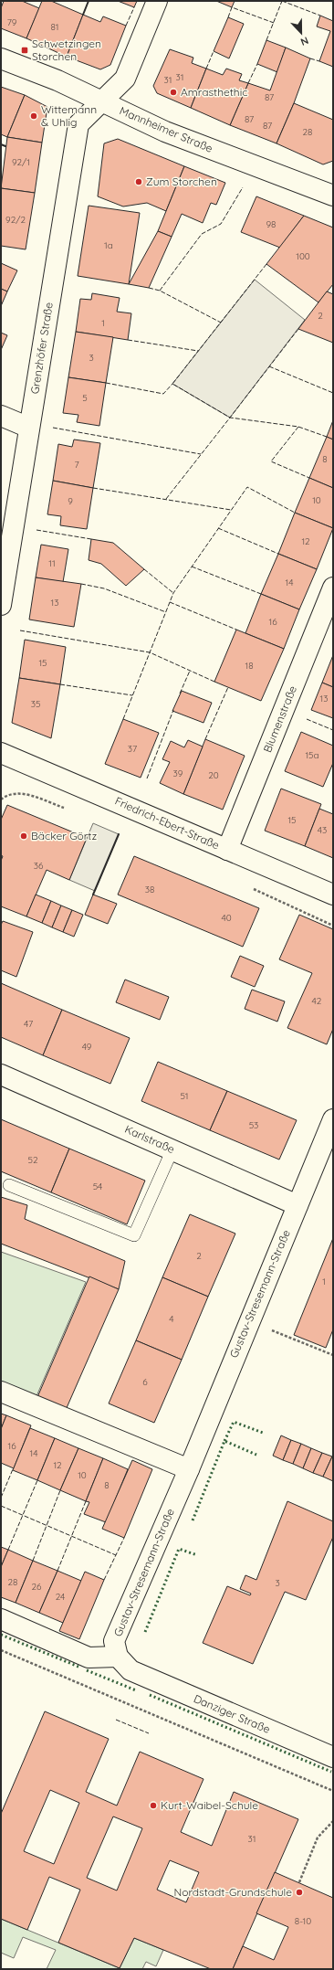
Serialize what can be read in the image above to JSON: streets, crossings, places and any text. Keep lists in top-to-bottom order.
{
  "streets": {
    "street": [
      "Mannheimer Straße",
      "Grenzhöfer Straße",
      "Blumenstraße",
      "Friedrich-Ebert-Straße",
      "Karlstraße",
      "Gustav-Stresemann-Straße",
      "Danziger Straße"
    ]
  },
  "crossings": [
    ["Mannheimer Straße", "Grenzhöfer Straße"],
    ["Blumenstraße", "Friedrich-Ebert-Straße"],
    ["Karlstraße", "Gustav-Stresemann-Straße"],
    ["Gustav-Stresemann-Straße", "Danziger Straße"]
  ],
  "places": {
    "transit": ["Schwetzingen Storchen"],
    "other": [
      "Amrasthethic",
      "Wittemann & Uhlig",
      "Zum Storchen",
      "Bäcker Görtz",
      "Kurt-Waibel-Schule",
      "Nordstadt-Grundschule"
    ]
  },
  "house_numbers": [
    "79",
    "81",
    "31",
    "31",
    "87",
    "87",
    "87",
    "28",
    "92/1",
    "92/2",
    "98",
    "1a",
    "100",
    "2",
    "1",
    "3",
    "5",
    "8",
    "7",
    "10",
    "9",
    "12",
    "11",
    "14",
    "13",
    "16",
    "15",
    "18",
    "13",
    "35",
    "37",
    "15a",
    "39",
    "20",
    "15",
    "43",
    "36",
    "38",
    "40",
    "42",
    "47",
    "49",
    "51",
    "53",
    "52",
    "54",
    "2",
    "1",
    "4",
    "6",
    "16",
    "14",
    "12",
    "10",
    "8",
    "28",
    "3",
    "26",
    "24",
    "31",
    "8-10"
  ],
  "north": "bottom"
}
